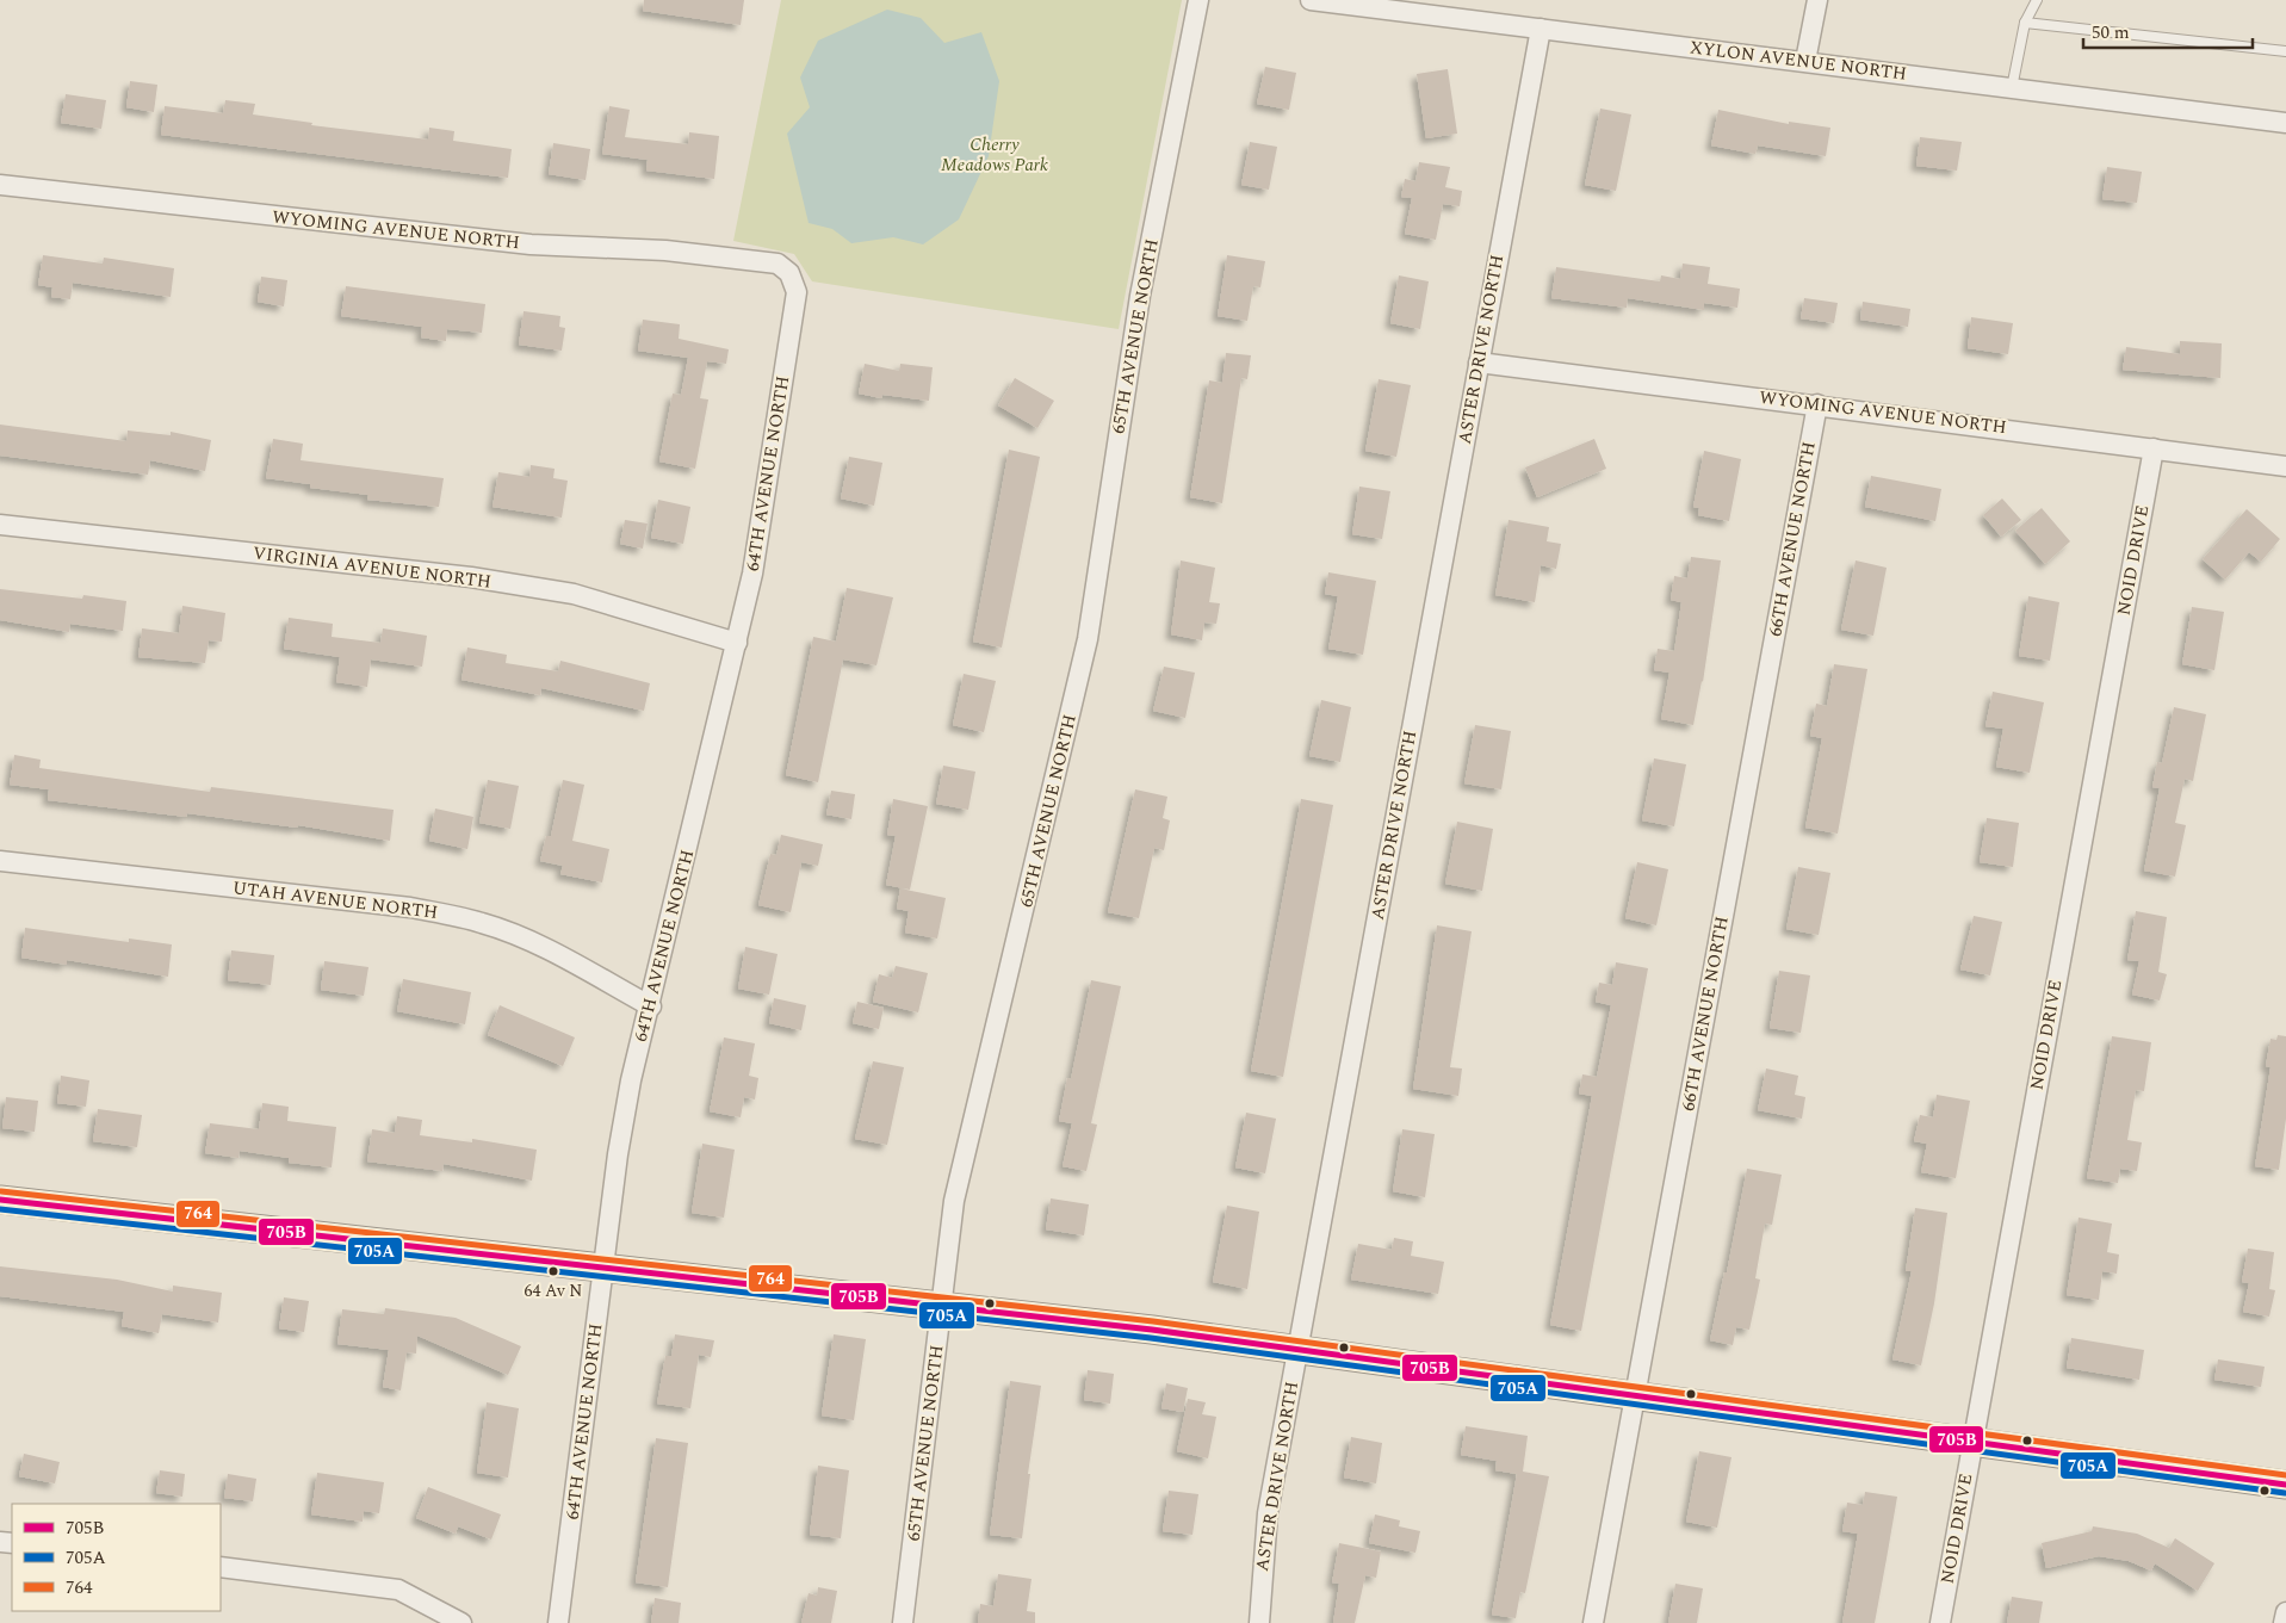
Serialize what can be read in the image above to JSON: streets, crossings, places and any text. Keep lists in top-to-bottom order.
{
  "streets": {
    "street": [
      "XYLON AVENUE NORTH",
      "WYOMING AVENUE NORTH",
      "65TH AVENUE NORTH",
      "ASTER DRIVE NORTH",
      "64TH AVENUE NORTH",
      "66TH AVENUE NORTH",
      "NOID DRIVE",
      "VIRGINIA AVENUE NORTH",
      "UTAH AVENUE NORTH"
    ]
  },
  "crossings": [
    ["XYLON AVENUE NORTH", "ASTER DRIVE NORTH"],
    ["WYOMING AVENUE NORTH", "ASTER DRIVE NORTH"],
    ["WYOMING AVENUE NORTH", "64TH AVENUE NORTH"],
    ["WYOMING AVENUE NORTH", "66TH AVENUE NORTH"],
    ["WYOMING AVENUE NORTH", "NOID DRIVE"],
    ["64TH AVENUE NORTH", "VIRGINIA AVENUE NORTH"],
    ["64TH AVENUE NORTH", "UTAH AVENUE NORTH"]
  ],
  "parks": ["Cherry Meadows Park"],
  "places": ["64 Av N"],
  "lines": ["transit line 764", "transit line 705B", "transit line 705A"],
  "legend": ["705B", "705A", "764"],
  "scale_bar": "50 m"
}
